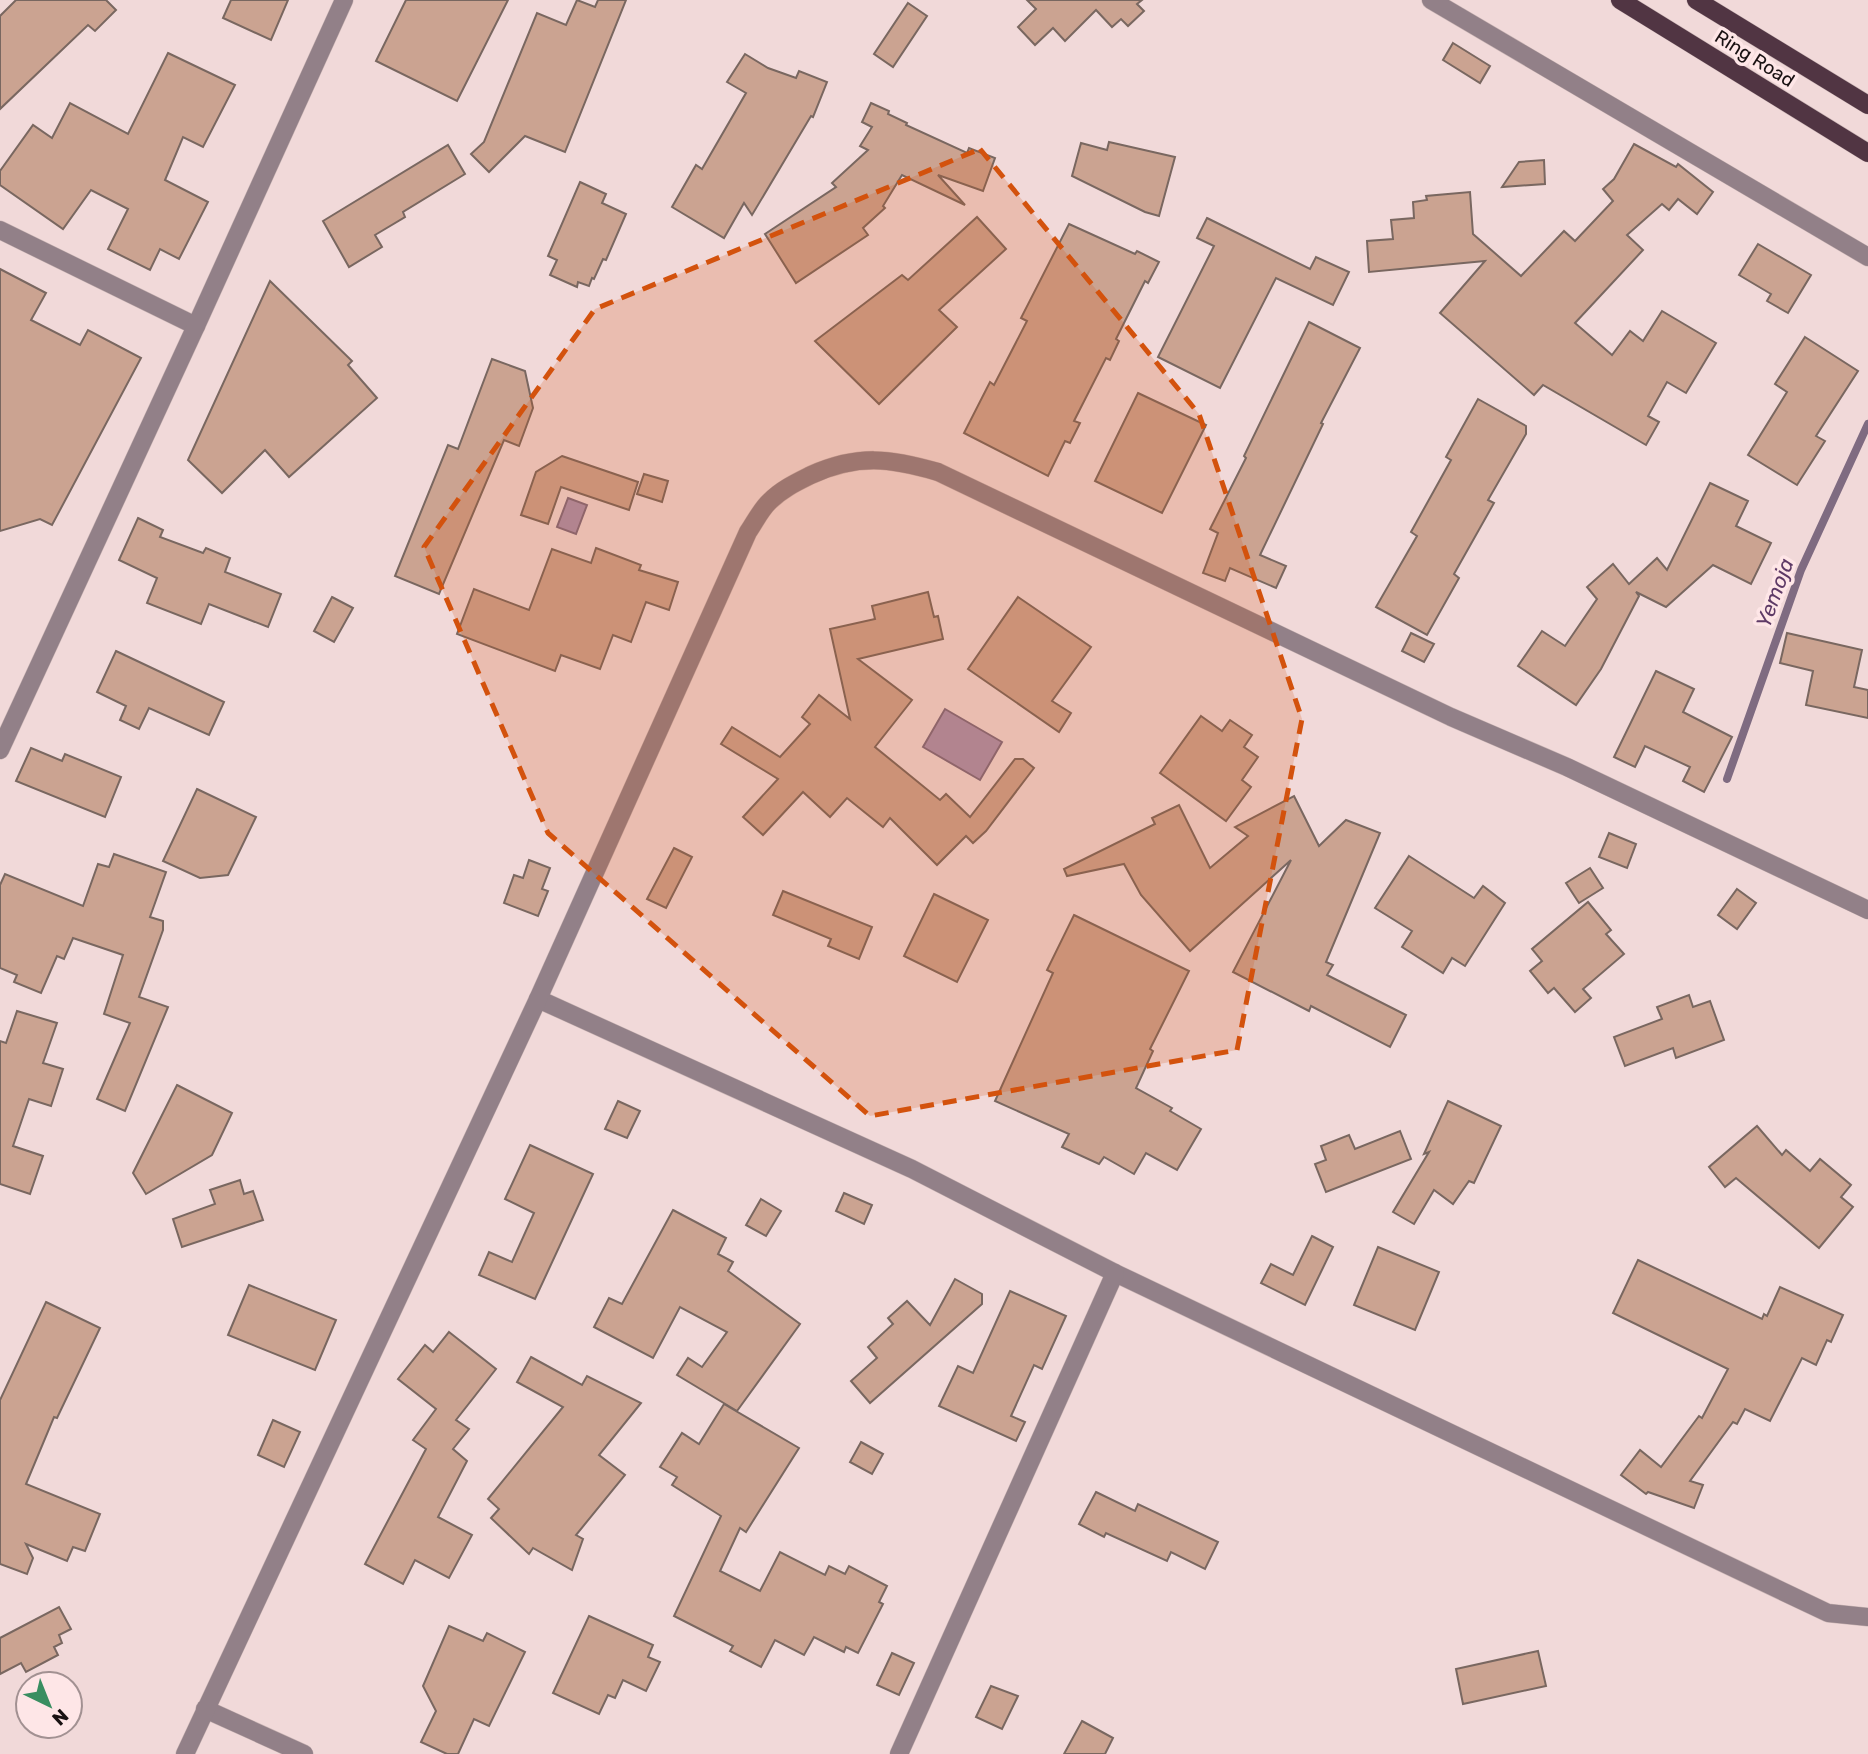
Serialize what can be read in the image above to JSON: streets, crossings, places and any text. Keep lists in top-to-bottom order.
{
  "streets": {
    "main road": ["Ring Road"]
  },
  "water": ["Yemoja"],
  "north": "bottom right"
}
